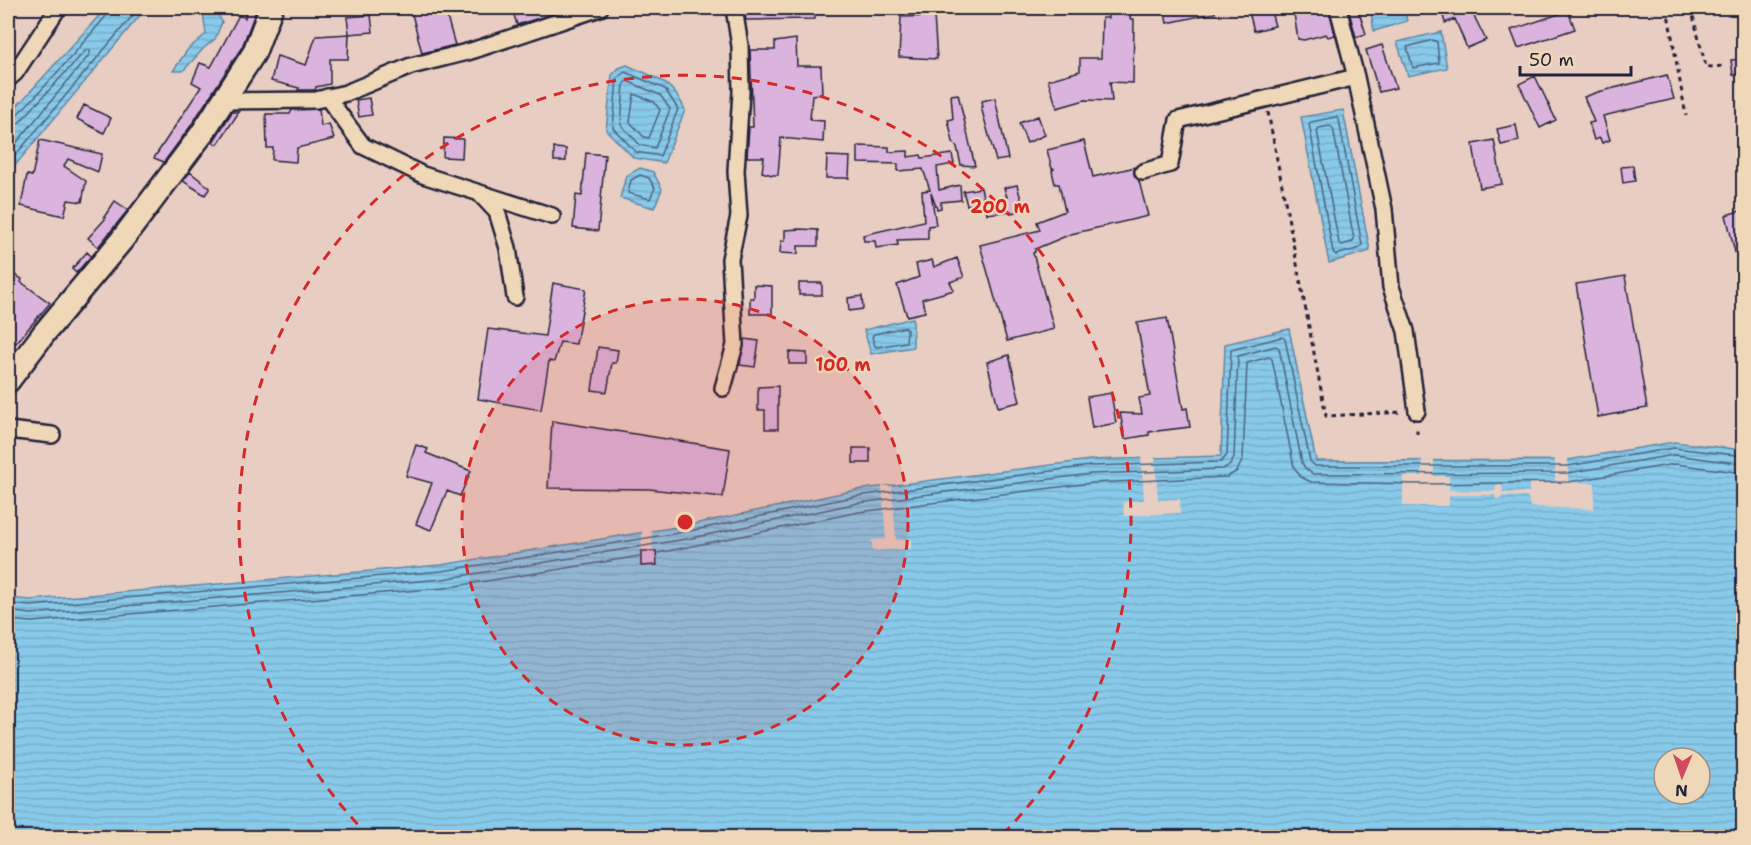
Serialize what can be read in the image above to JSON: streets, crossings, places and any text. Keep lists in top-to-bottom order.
{
  "scale_bar": "50 m",
  "north": "bottom",
  "rings": ["200 m", "100 m"]
}
